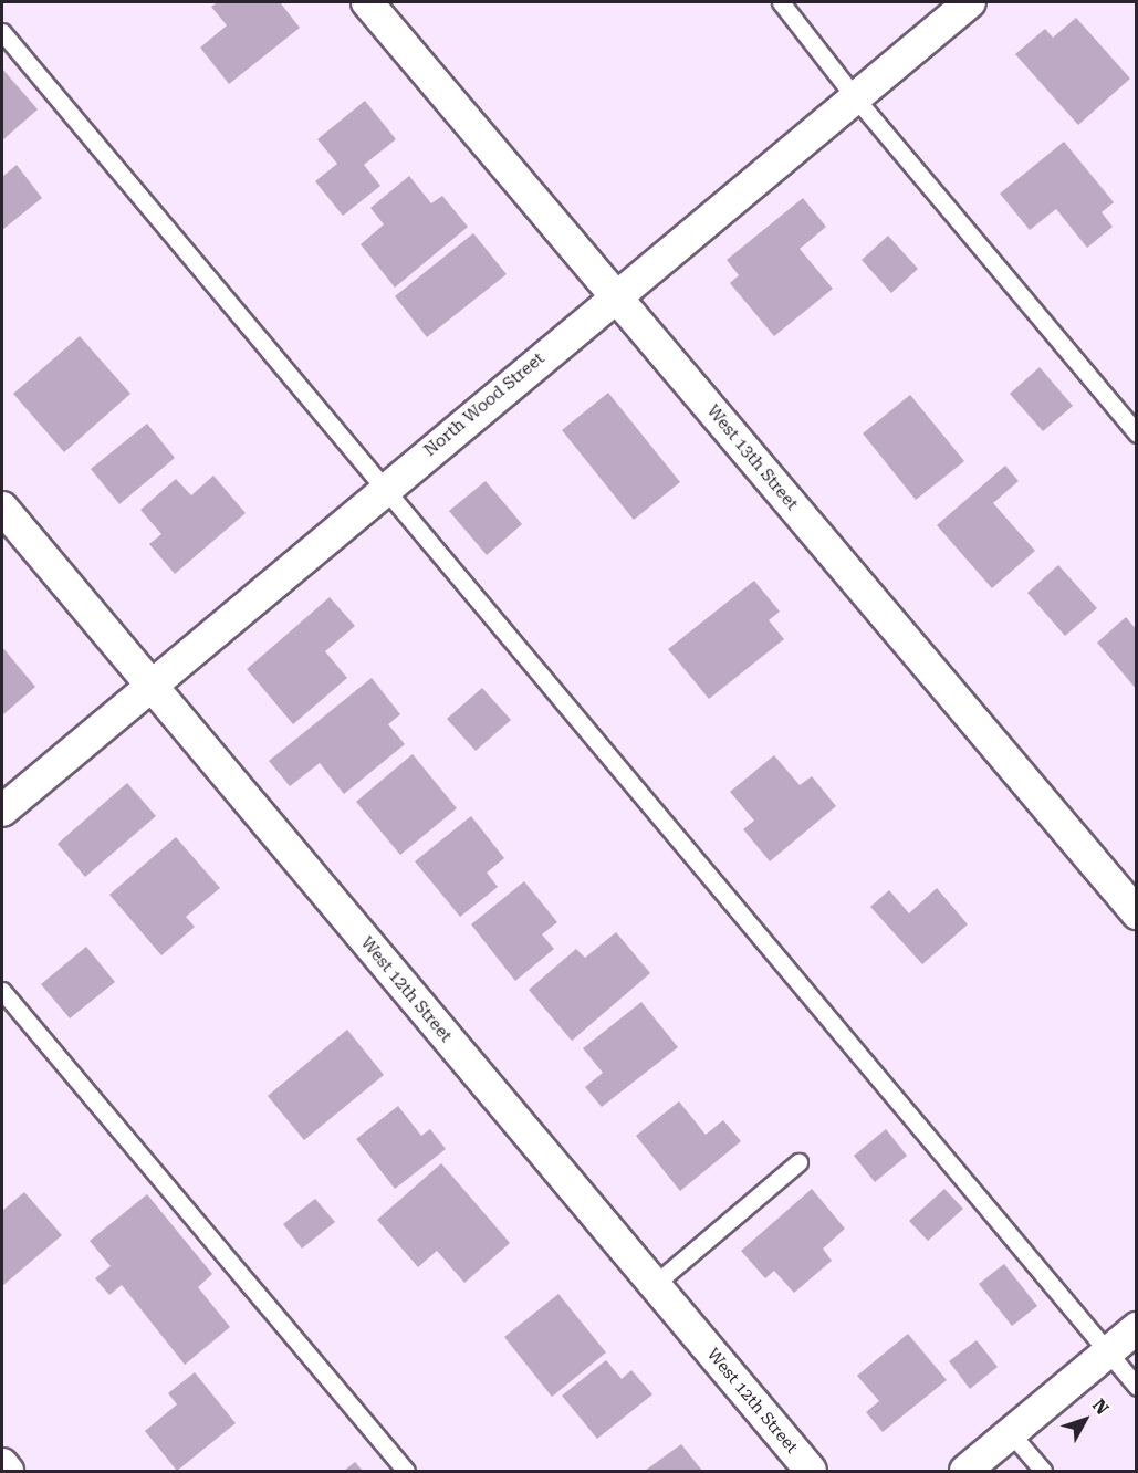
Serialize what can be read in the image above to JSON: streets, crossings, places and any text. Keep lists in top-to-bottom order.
{
  "streets": {
    "street": ["North Wood Street", "West 13th Street", "West 12th Street"]
  },
  "crossings": [
    ["North Wood Street", "West 13th Street"],
    ["North Wood Street", "West 12th Street"]
  ],
  "north": "top right"
}
